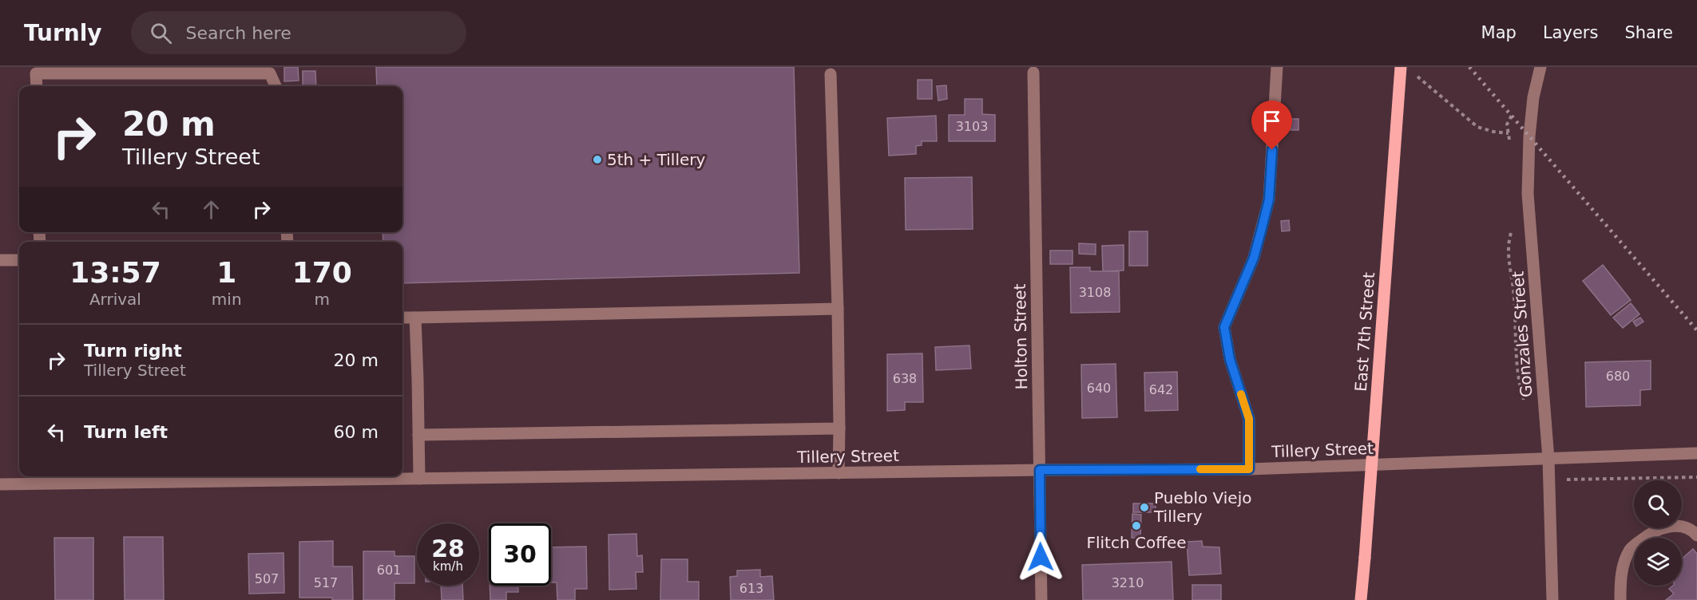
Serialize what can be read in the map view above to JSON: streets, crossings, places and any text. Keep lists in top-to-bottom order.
{
  "streets": {
    "main road": ["East 7th Street"],
    "street": ["Gonzales Street", "Holton Street", "Tillery Street"]
  },
  "crossings": [
    ["Gonzales Street", "Tillery Street"],
    ["Holton Street", "Tillery Street"]
  ],
  "places": ["5th + Tillery", "Pueblo Viejo Tillery", "Flitch Coffee"],
  "house_numbers": [
    "3103",
    "3108",
    "680",
    "638",
    "640",
    "642",
    "601",
    "507",
    "517",
    "3210",
    "613"
  ],
  "page": {
    "header": "Turnly",
    "search": "Search here",
    "nav": ["Map", "Layers", "Share"],
    "turn": ["20 m", "Tillery Street"],
    "eta": [
      "13:57",
      "Arrival",
      "1",
      "min",
      "170",
      "m"
    ],
    "list": [
      {
        "name": "Turn right",
        "note": "Tillery Street",
        "value": "20 m"
      },
      {
        "name": "Turn left",
        "value": "60 m"
      }
    ],
    "speed": "28 km/h",
    "limit": "30"
  }
}
